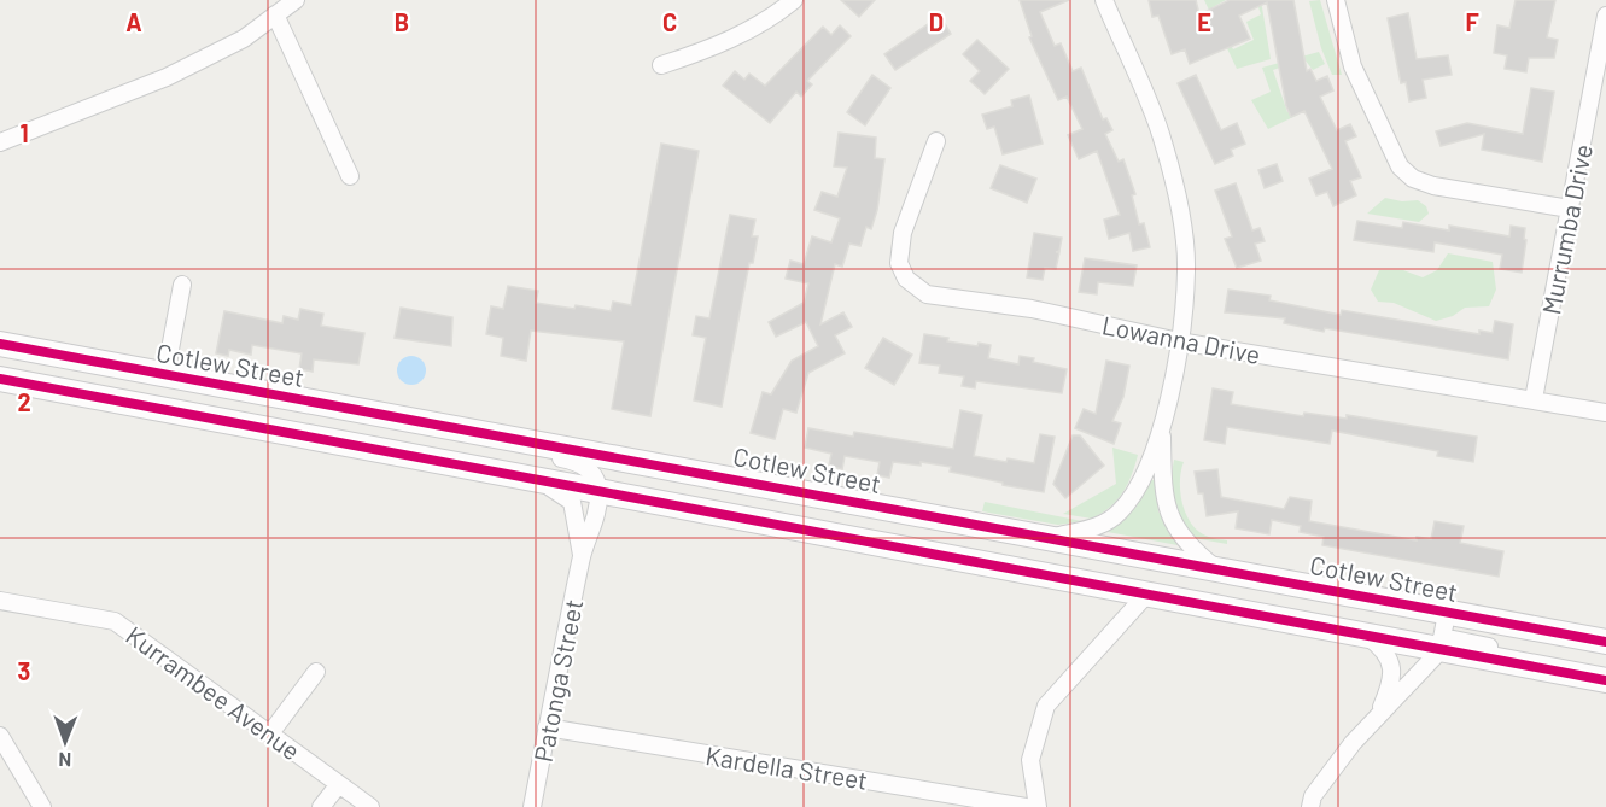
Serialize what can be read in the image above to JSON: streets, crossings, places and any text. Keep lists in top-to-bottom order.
{
  "streets": {
    "main road": ["Cotlew Street"],
    "street": [
      "Murrumba Drive",
      "Lowanna Drive",
      "Patonga Street",
      "Kurrambee Avenue",
      "Kardella Street"
    ]
  },
  "crossings": [
    ["Murrumba Drive", "Lowanna Drive"],
    ["Cotlew Street", "Patonga Street"],
    ["Patonga Street", "Kardella Street"]
  ],
  "north": "bottom",
  "grid": {
    "columns": [
      "A",
      "B",
      "C",
      "D",
      "E",
      "F"
    ],
    "rows": ["1", "2", "3"]
  }
}
